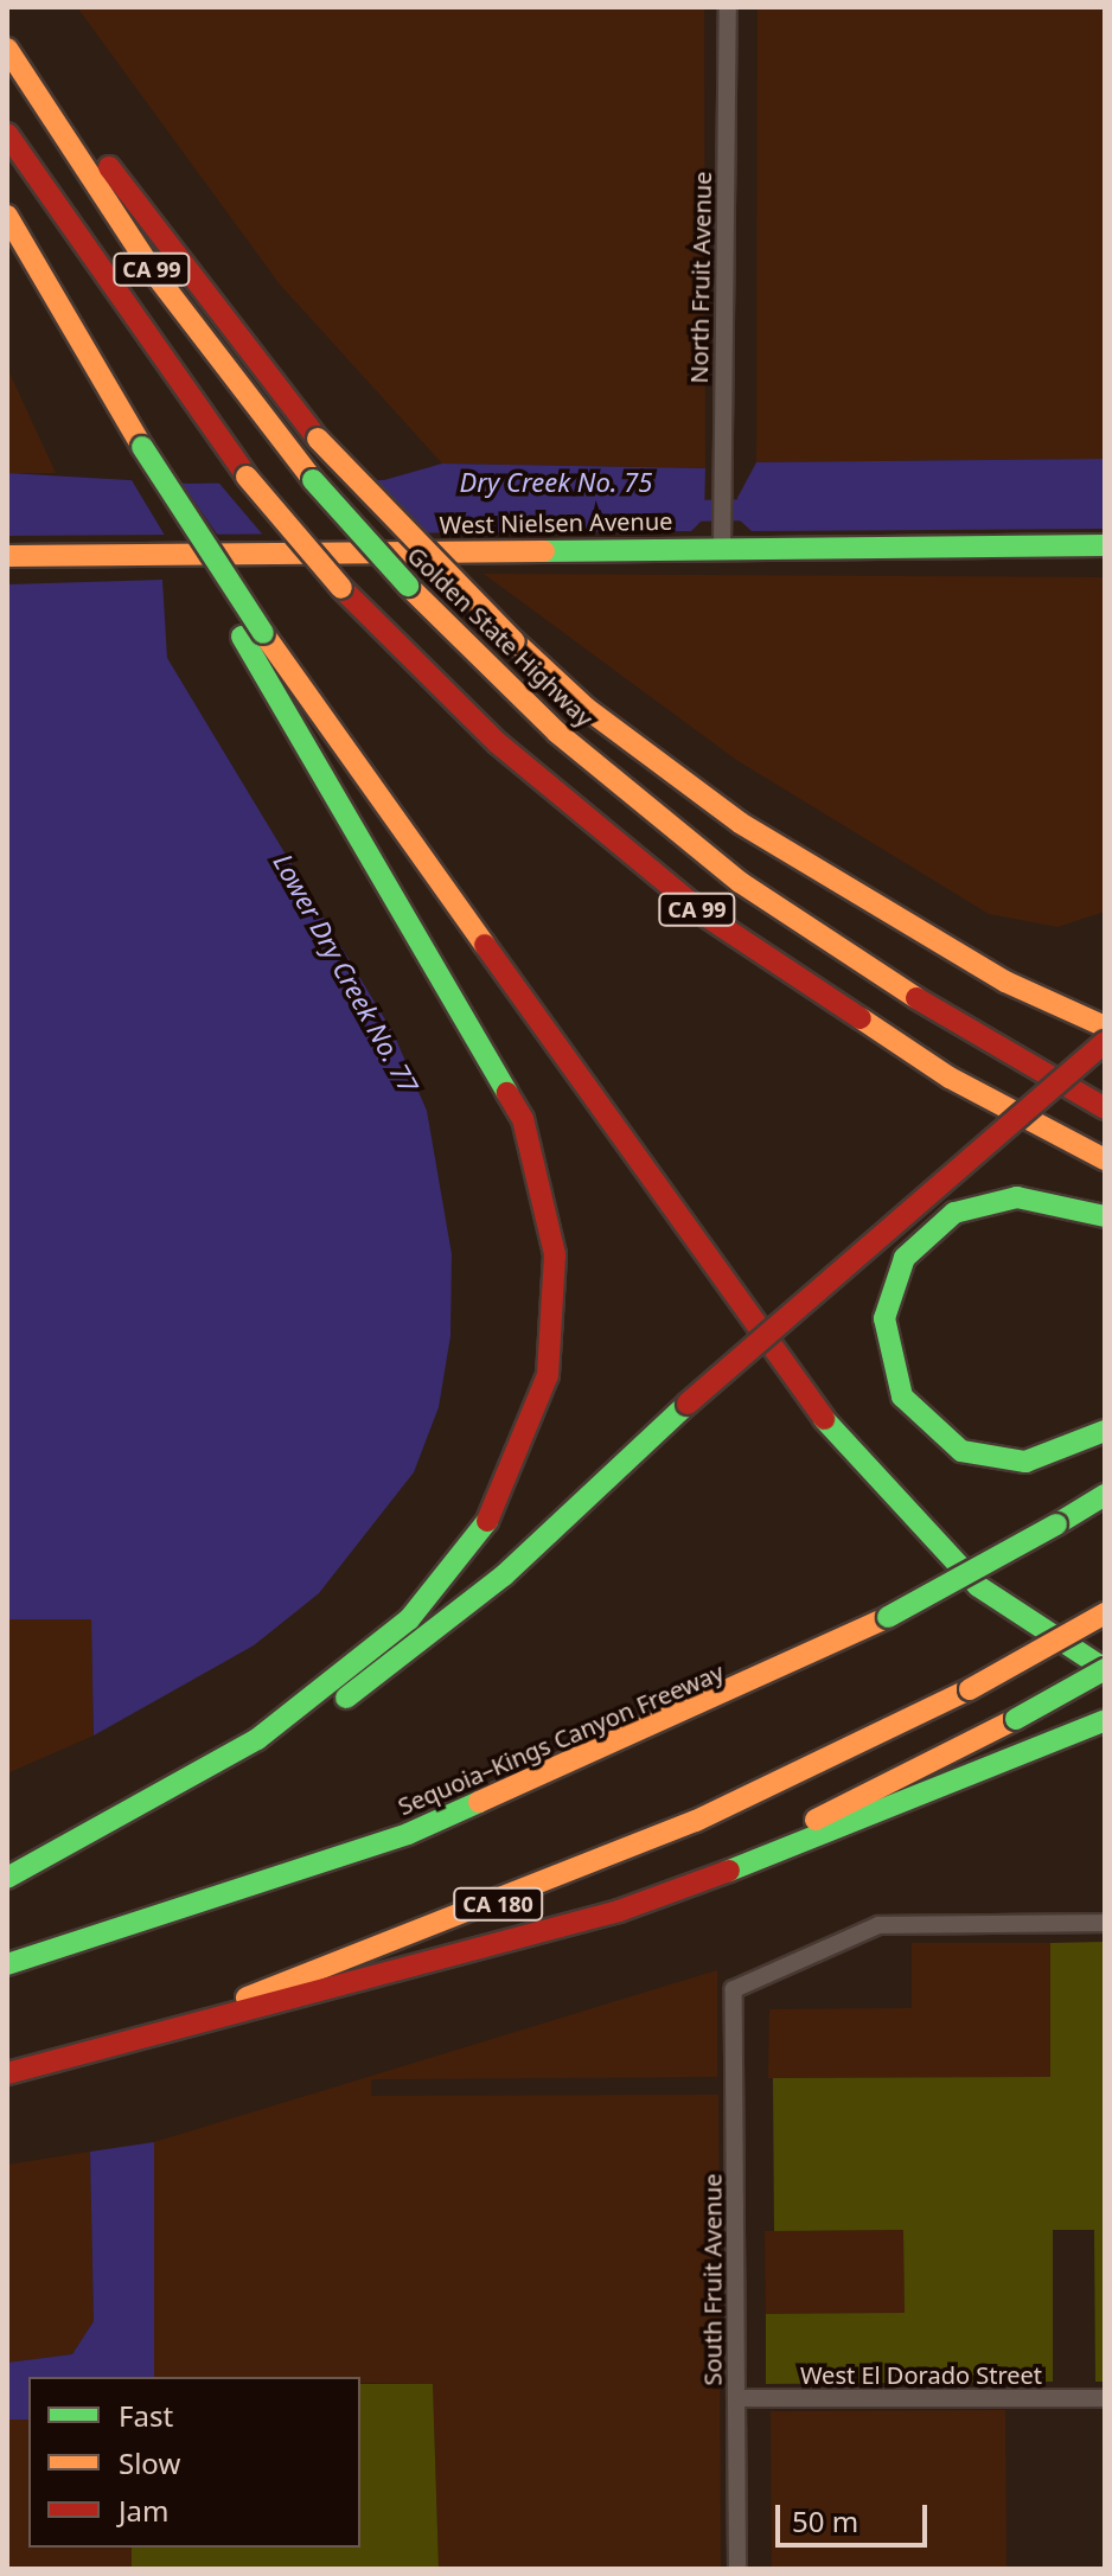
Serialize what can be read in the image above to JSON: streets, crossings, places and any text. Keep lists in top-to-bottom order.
{
  "streets": {
    "main road": [
      "CA 99",
      "West Nielsen Avenue",
      "Golden State Highway",
      "Sequoia–Kings Canyon Freeway",
      "CA 180"
    ],
    "street": ["North Fruit Avenue", "South Fruit Avenue", "West El Dorado Street"]
  },
  "crossings": [
    ["North Fruit Avenue", "West Nielsen Avenue"],
    ["South Fruit Avenue", "West El Dorado Street"]
  ],
  "water": ["Dry Creek No. 75", "Lower Dry Creek No. 77"],
  "legend": ["Fast", "Slow", "Jam"],
  "scale_bar": "50 m"
}
